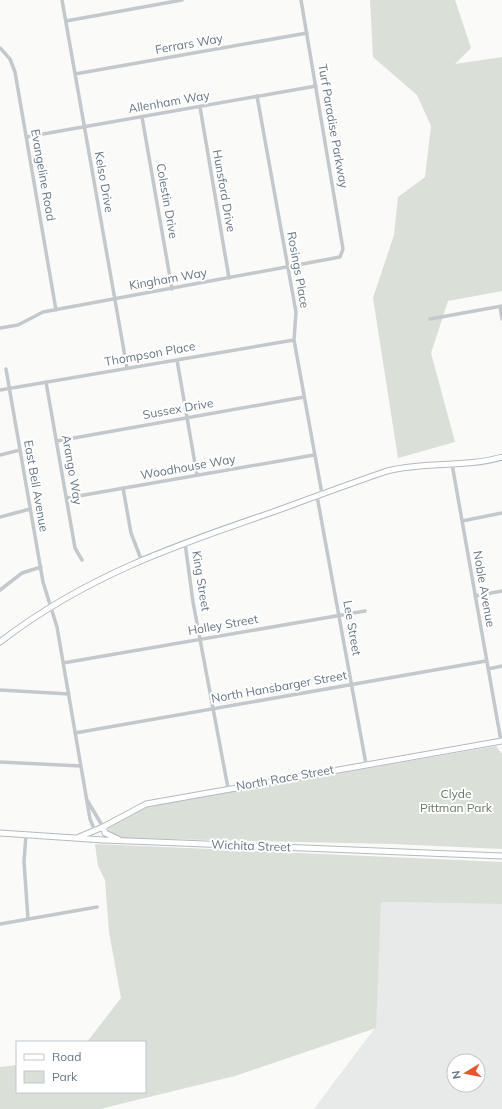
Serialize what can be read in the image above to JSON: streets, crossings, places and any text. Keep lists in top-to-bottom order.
{
  "streets": {
    "street": [
      "Ferrars Way",
      "Allenham Way",
      "Turf Paradise Parkway",
      "Evangeline Road",
      "Kelso Drive",
      "Hunsford Drive",
      "Colestin Drive",
      "Rosings Place",
      "Kingham Way",
      "Thompson Place",
      "Sussex Drive",
      "Woodhouse Way",
      "Arango Way",
      "East Bell Avenue",
      "King Street",
      "Noble Avenue",
      "Holley Street",
      "Lee Street",
      "North Hansbarger Street",
      "North Race Street",
      "Wichita Street"
    ]
  },
  "crossings": [
    ["Ferrars Way", "Turf Paradise Parkway"],
    ["Ferrars Way", "Kelso Drive"],
    ["Allenham Way", "Turf Paradise Parkway"],
    ["Allenham Way", "Evangeline Road"],
    ["Allenham Way", "Kelso Drive"],
    ["Allenham Way", "Hunsford Drive"],
    ["Allenham Way", "Colestin Drive"],
    ["Allenham Way", "Rosings Place"],
    ["Turf Paradise Parkway", "Kingham Way"],
    ["Evangeline Road", "Kingham Way"],
    ["Kelso Drive", "Kingham Way"],
    ["Kelso Drive", "Thompson Place"],
    ["Hunsford Drive", "Kingham Way"],
    ["Colestin Drive", "Kingham Way"],
    ["Rosings Place", "Kingham Way"],
    ["Rosings Place", "Thompson Place"],
    ["Rosings Place", "Sussex Drive"],
    ["Rosings Place", "Woodhouse Way"],
    ["Rosings Place", "Lee Street"],
    ["Thompson Place", "Arango Way"],
    ["Thompson Place", "East Bell Avenue"],
    ["Sussex Drive", "Arango Way"],
    ["Woodhouse Way", "Arango Way"],
    ["East Bell Avenue", "Holley Street"],
    ["East Bell Avenue", "North Hansbarger Street"],
    ["East Bell Avenue", "North Race Street"],
    ["King Street", "Holley Street"],
    ["King Street", "North Hansbarger Street"],
    ["King Street", "North Race Street"],
    ["Noble Avenue", "North Hansbarger Street"],
    ["Noble Avenue", "North Race Street"],
    ["Holley Street", "Lee Street"],
    ["Lee Street", "North Hansbarger Street"],
    ["Lee Street", "North Race Street"],
    ["North Race Street", "Wichita Street"]
  ],
  "parks": ["Clyde Pittman Park"],
  "legend": ["Road", "Park"],
  "north": "left"
}
